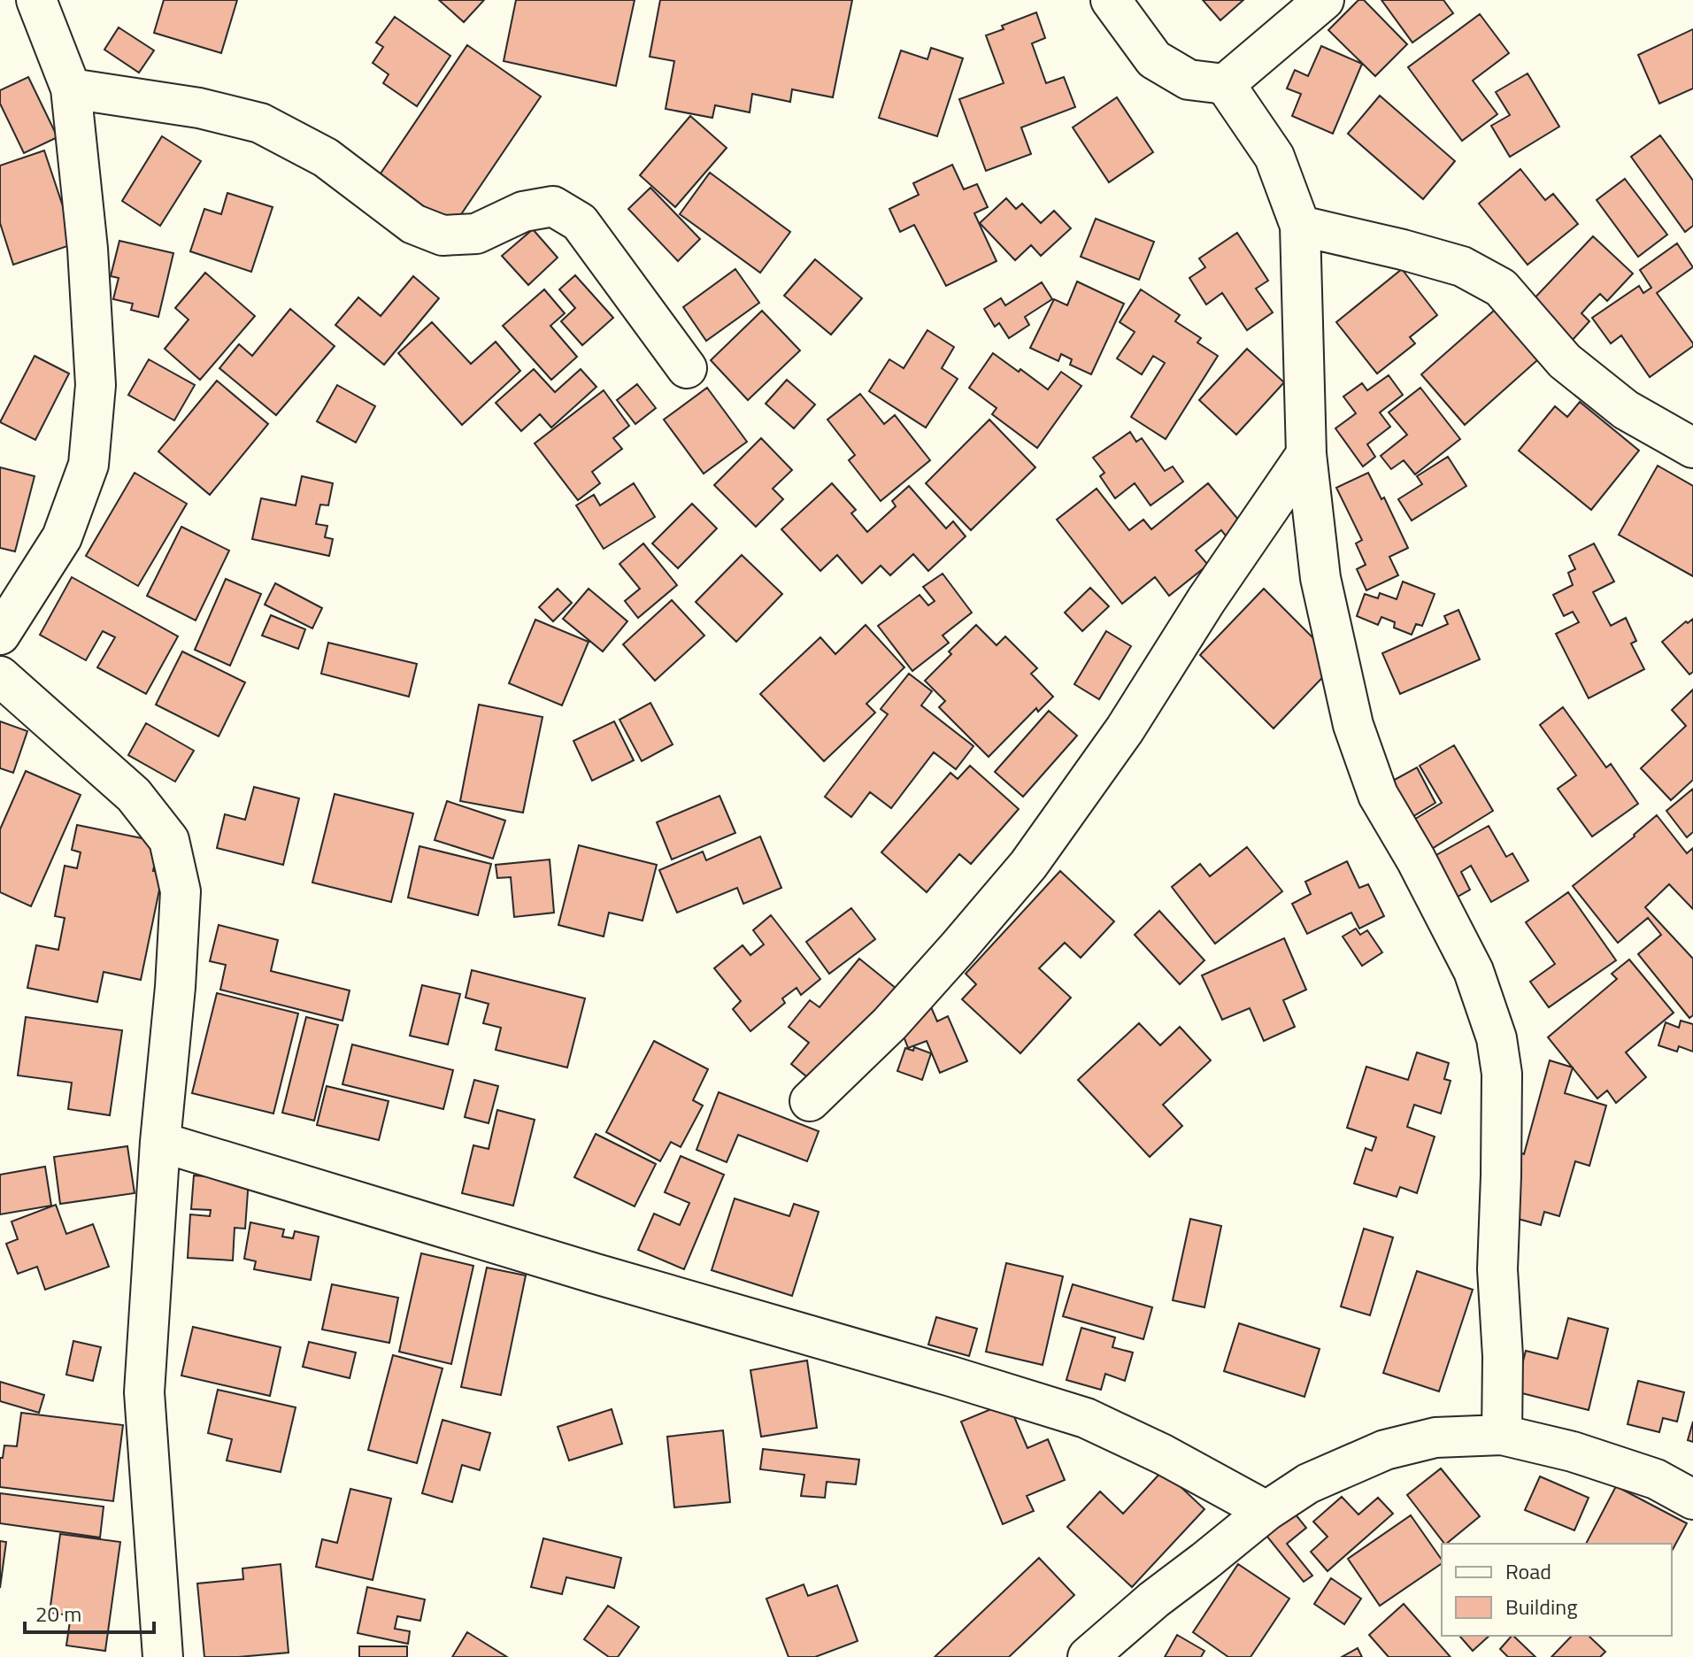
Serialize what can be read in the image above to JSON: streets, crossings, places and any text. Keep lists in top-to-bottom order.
{
  "legend": ["Road", "Building"],
  "scale_bar": "20 m"
}
